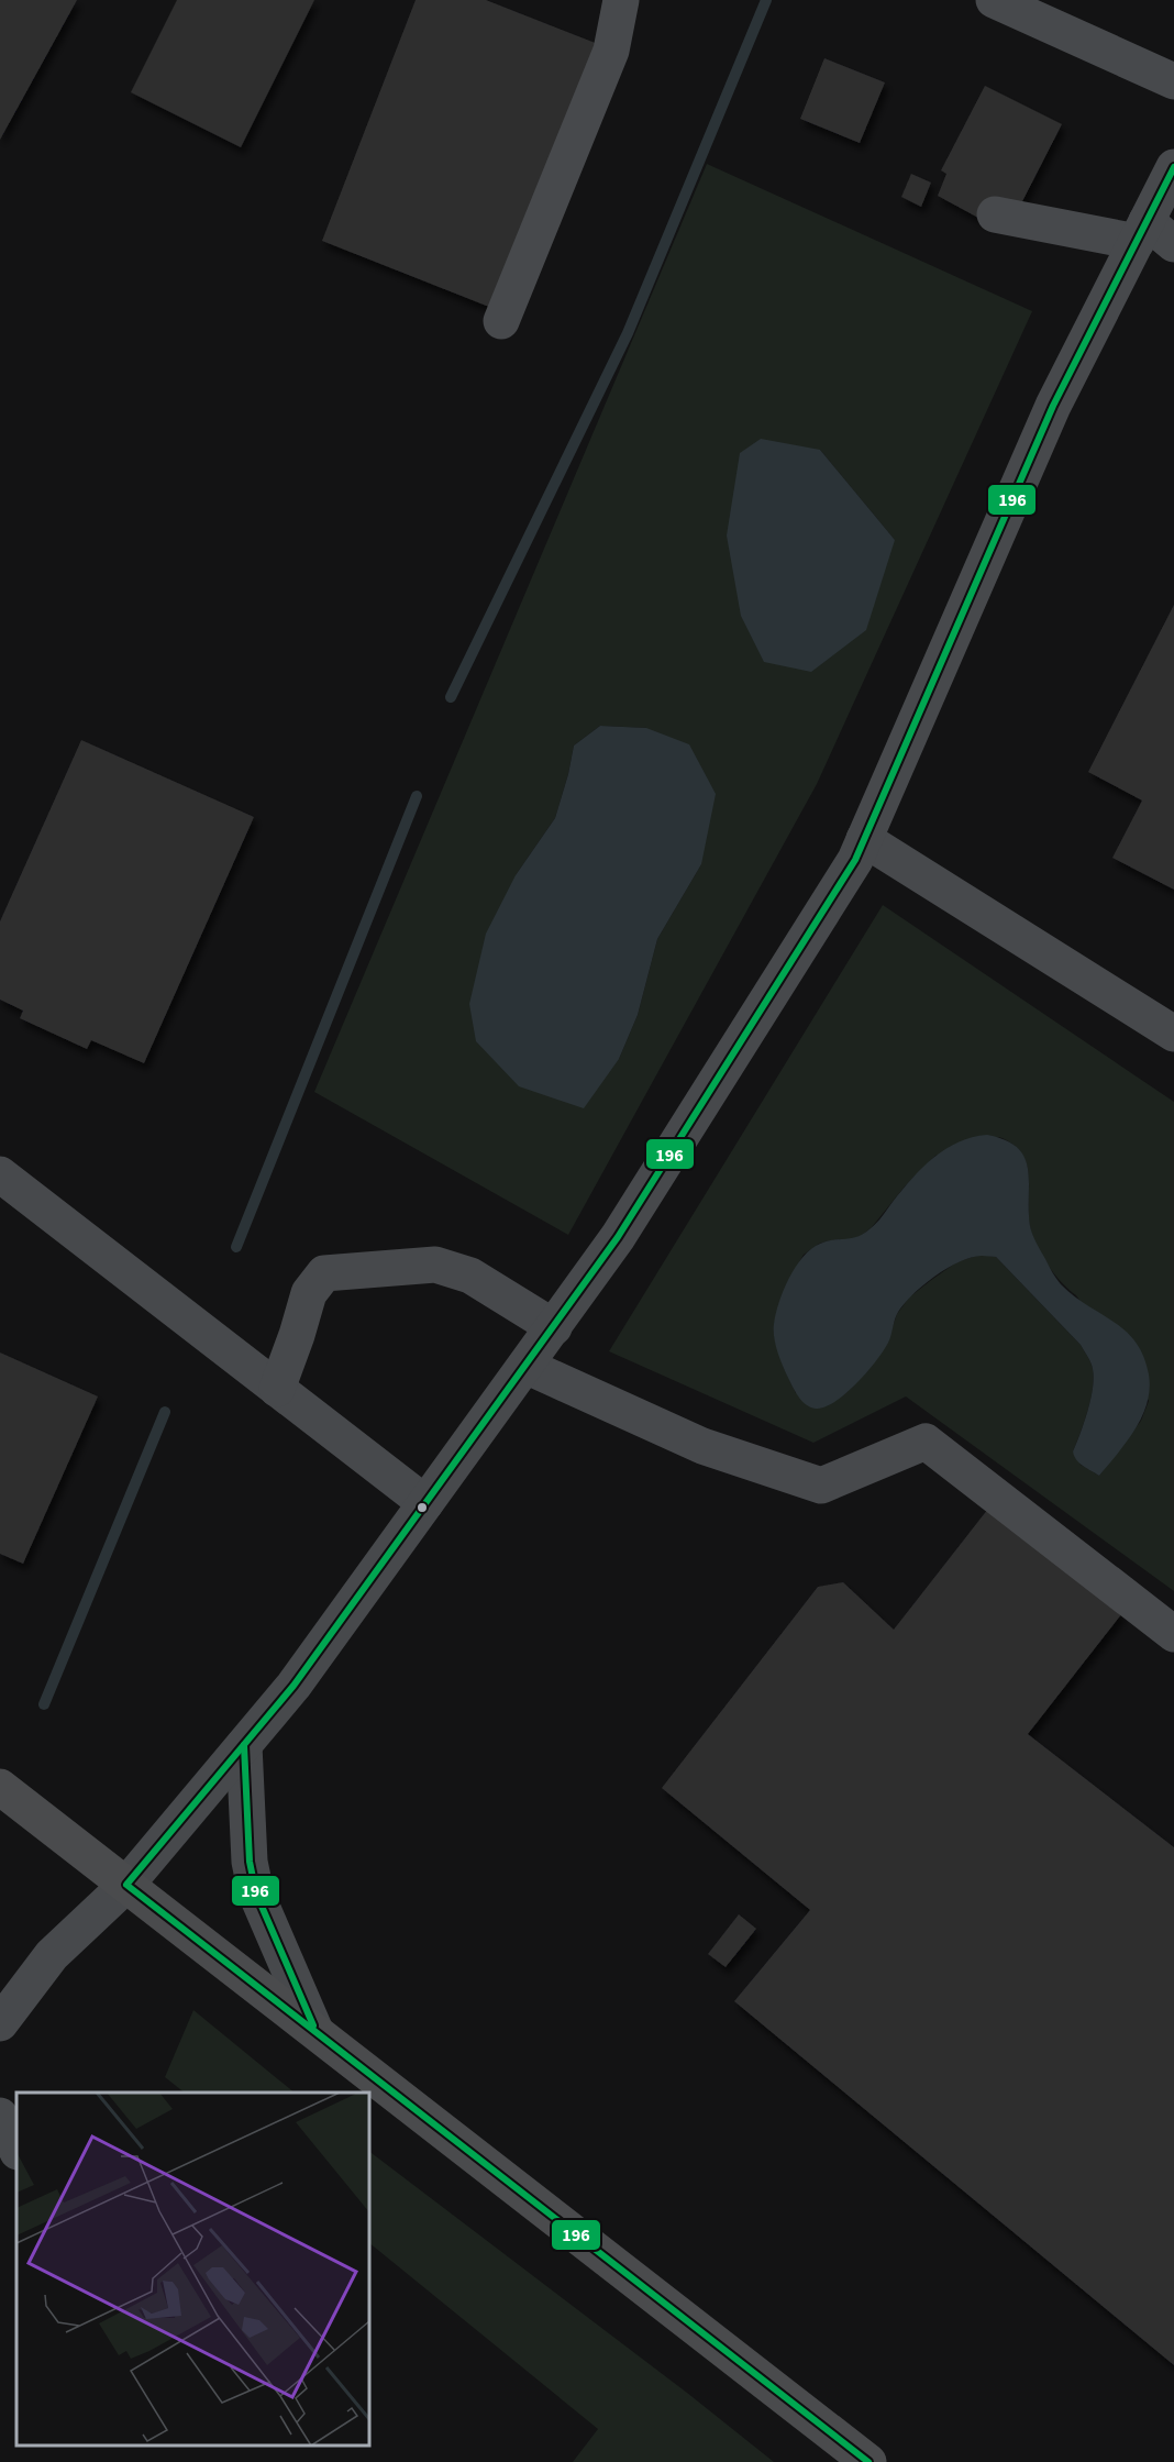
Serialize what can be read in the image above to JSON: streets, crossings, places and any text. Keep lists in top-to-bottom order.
{
  "lines": ["transit line 196"]
}
